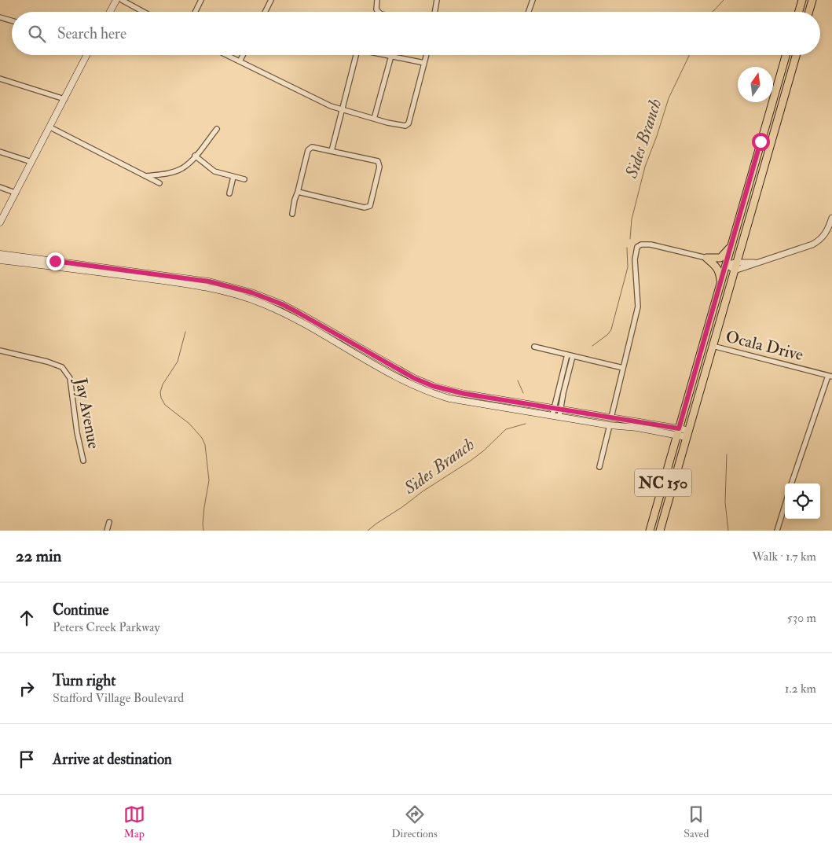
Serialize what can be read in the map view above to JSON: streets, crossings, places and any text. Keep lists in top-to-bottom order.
{
  "streets": {
    "main road": ["NC 150"],
    "street": ["Ocala Drive", "Jay Avenue"]
  },
  "crossings": [
    ["Ocala Drive", "NC 150"]
  ],
  "water": ["Sides Branch"],
  "north": "top",
  "page": {
    "search": "Search here",
    "heading": ["22 min", "Walk · 1.7 km"],
    "list": [
      ["Continue", "Peters Creek Parkway", "530 m"],
      ["Turn right", "Stafford Village Boulevard", "1.2 km"],
      "Arrive at destination"
    ],
    "nav": ["Map", "Directions", "Saved"]
  }
}
